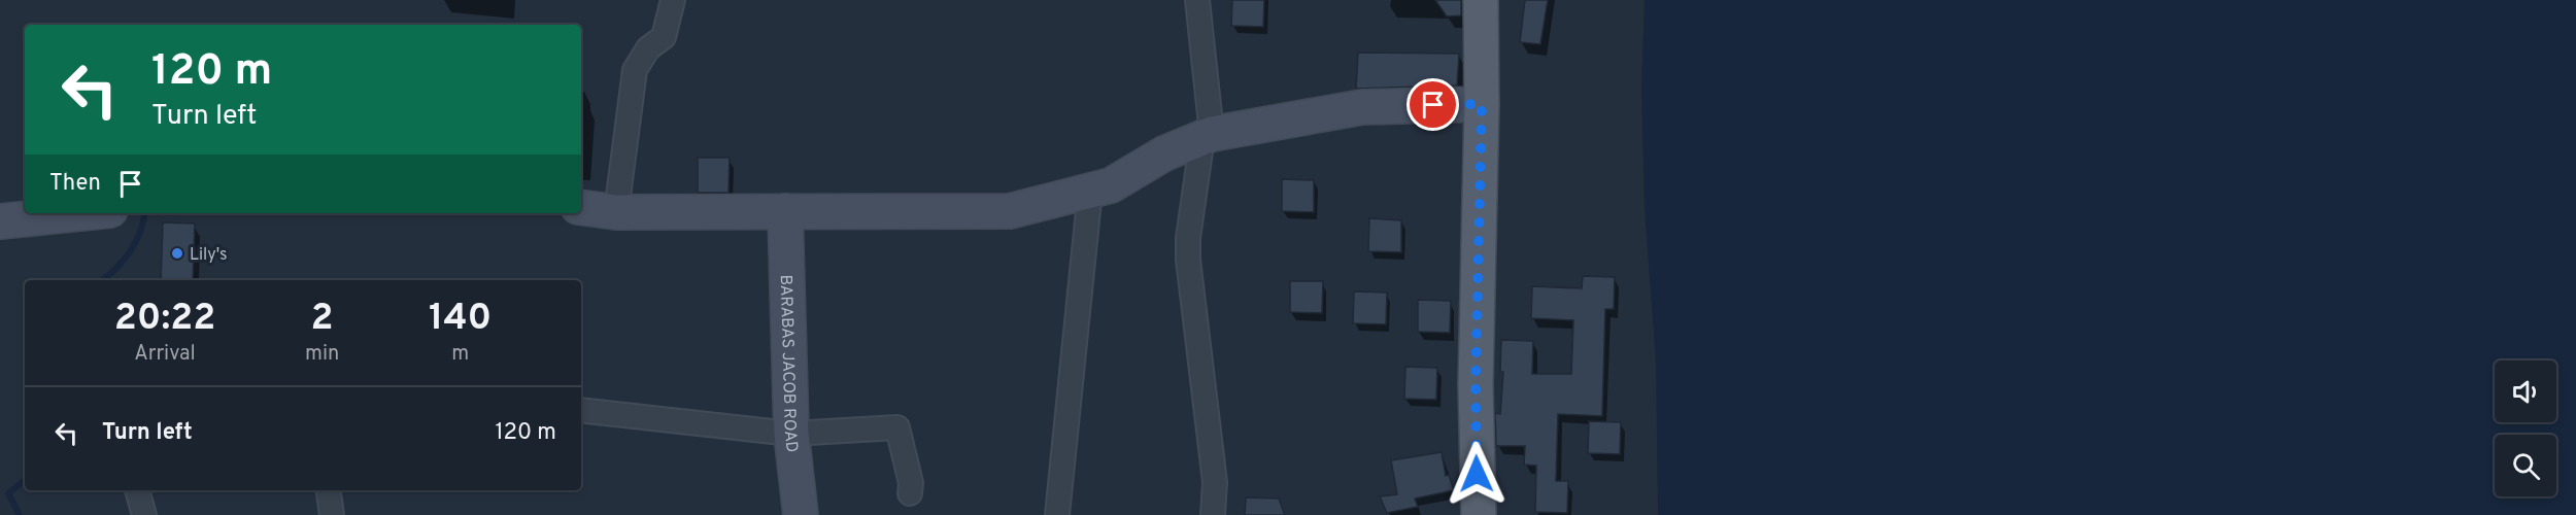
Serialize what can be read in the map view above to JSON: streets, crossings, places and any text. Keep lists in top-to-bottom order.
{
  "streets": {
    "main road": ["BARABAS JACOB ROAD"]
  },
  "places": ["Lily's"],
  "page": {
    "turn": ["120 m", "Turn left"],
    "then": "Then",
    "eta": [
      "20:22",
      "Arrival",
      "2",
      "min",
      "140",
      "m"
    ],
    "list": [
      {
        "name": "Turn left",
        "value": "120 m"
      }
    ]
  }
}
